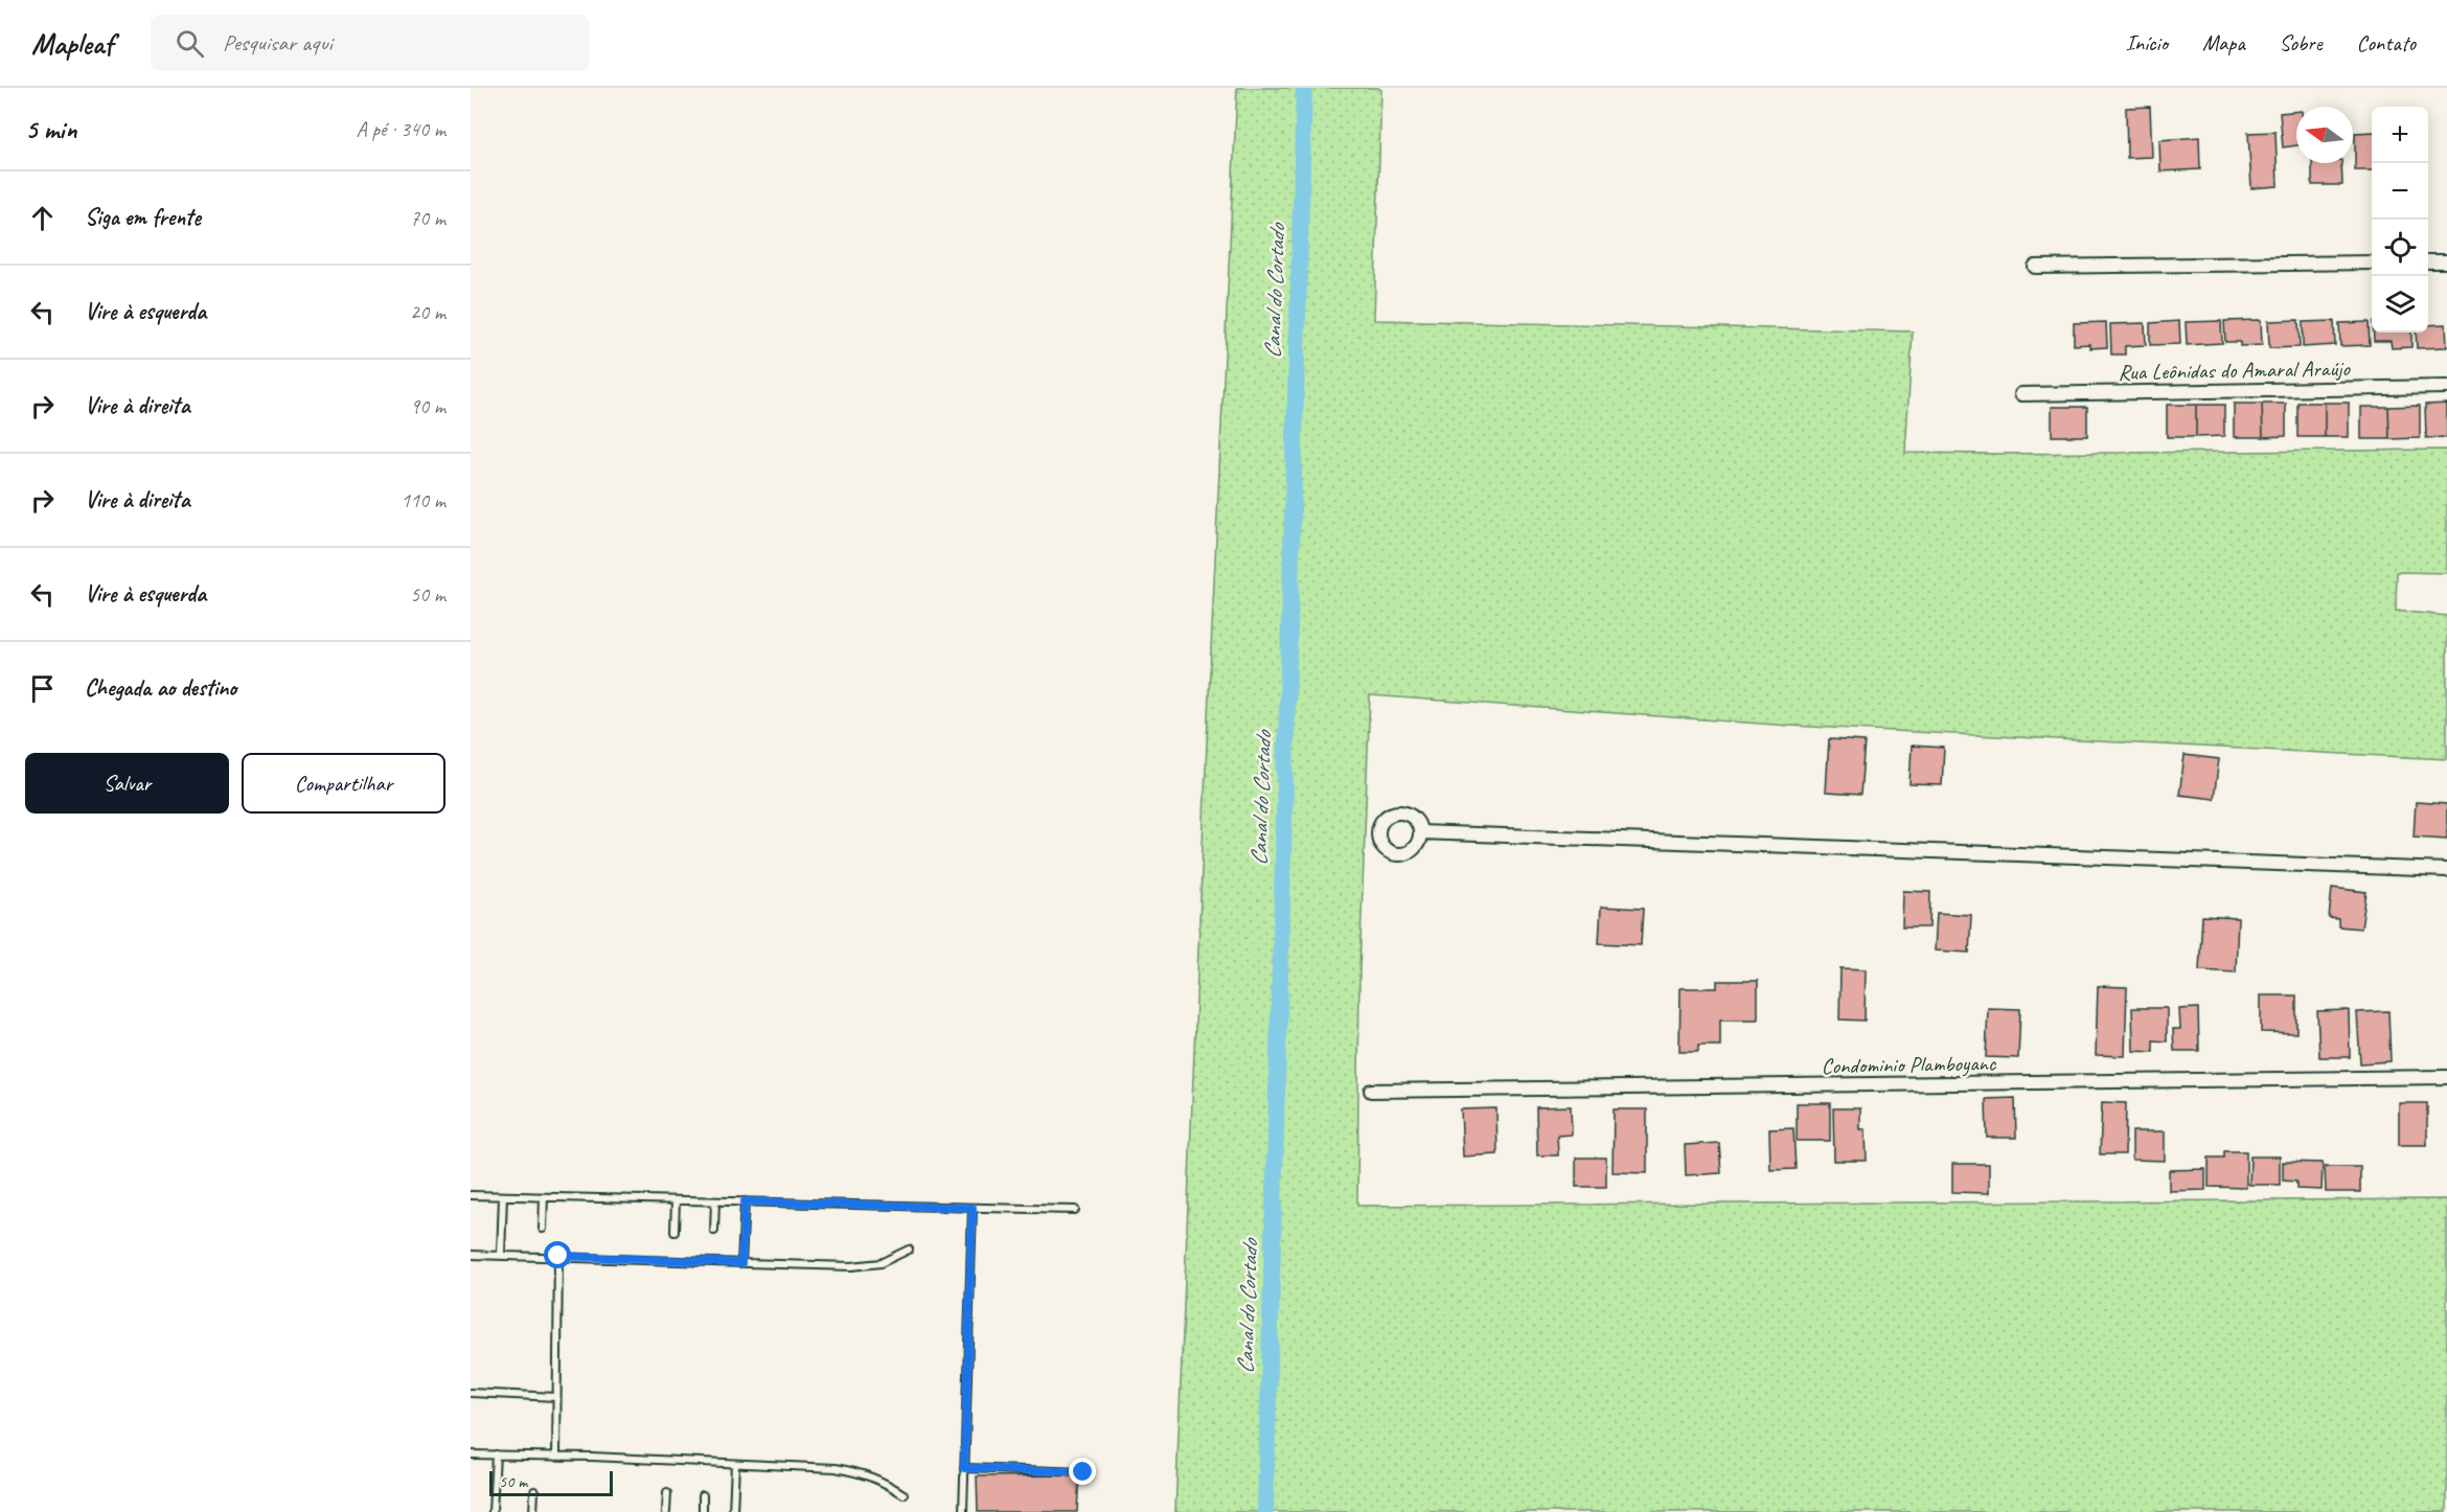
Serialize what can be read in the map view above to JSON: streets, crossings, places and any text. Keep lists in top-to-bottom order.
{
  "streets": {
    "street": ["Rua Leônidas do Amaral Araújo", "Condominio Plamboyanc"]
  },
  "water": ["Canal do Cortado"],
  "scale_bar": "50 m",
  "north": "left",
  "page": {
    "header": "Mapleaf",
    "search": "Pesquisar aqui",
    "nav": [
      "Início",
      "Mapa",
      "Sobre",
      "Contato"
    ],
    "heading": ["5 min", "A pé · 340 m"],
    "map_buttons": ["+", "−"],
    "list": [
      ["Siga em frente", "70 m"],
      ["Vire à esquerda", "20 m"],
      ["Vire à direita", "90 m"],
      ["Vire à direita", "110 m"],
      ["Vire à esquerda", "50 m"],
      "Chegada ao destino"
    ],
    "buttons": ["Salvar", "Compartilhar"],
    "scale": "50 m"
  }
}
